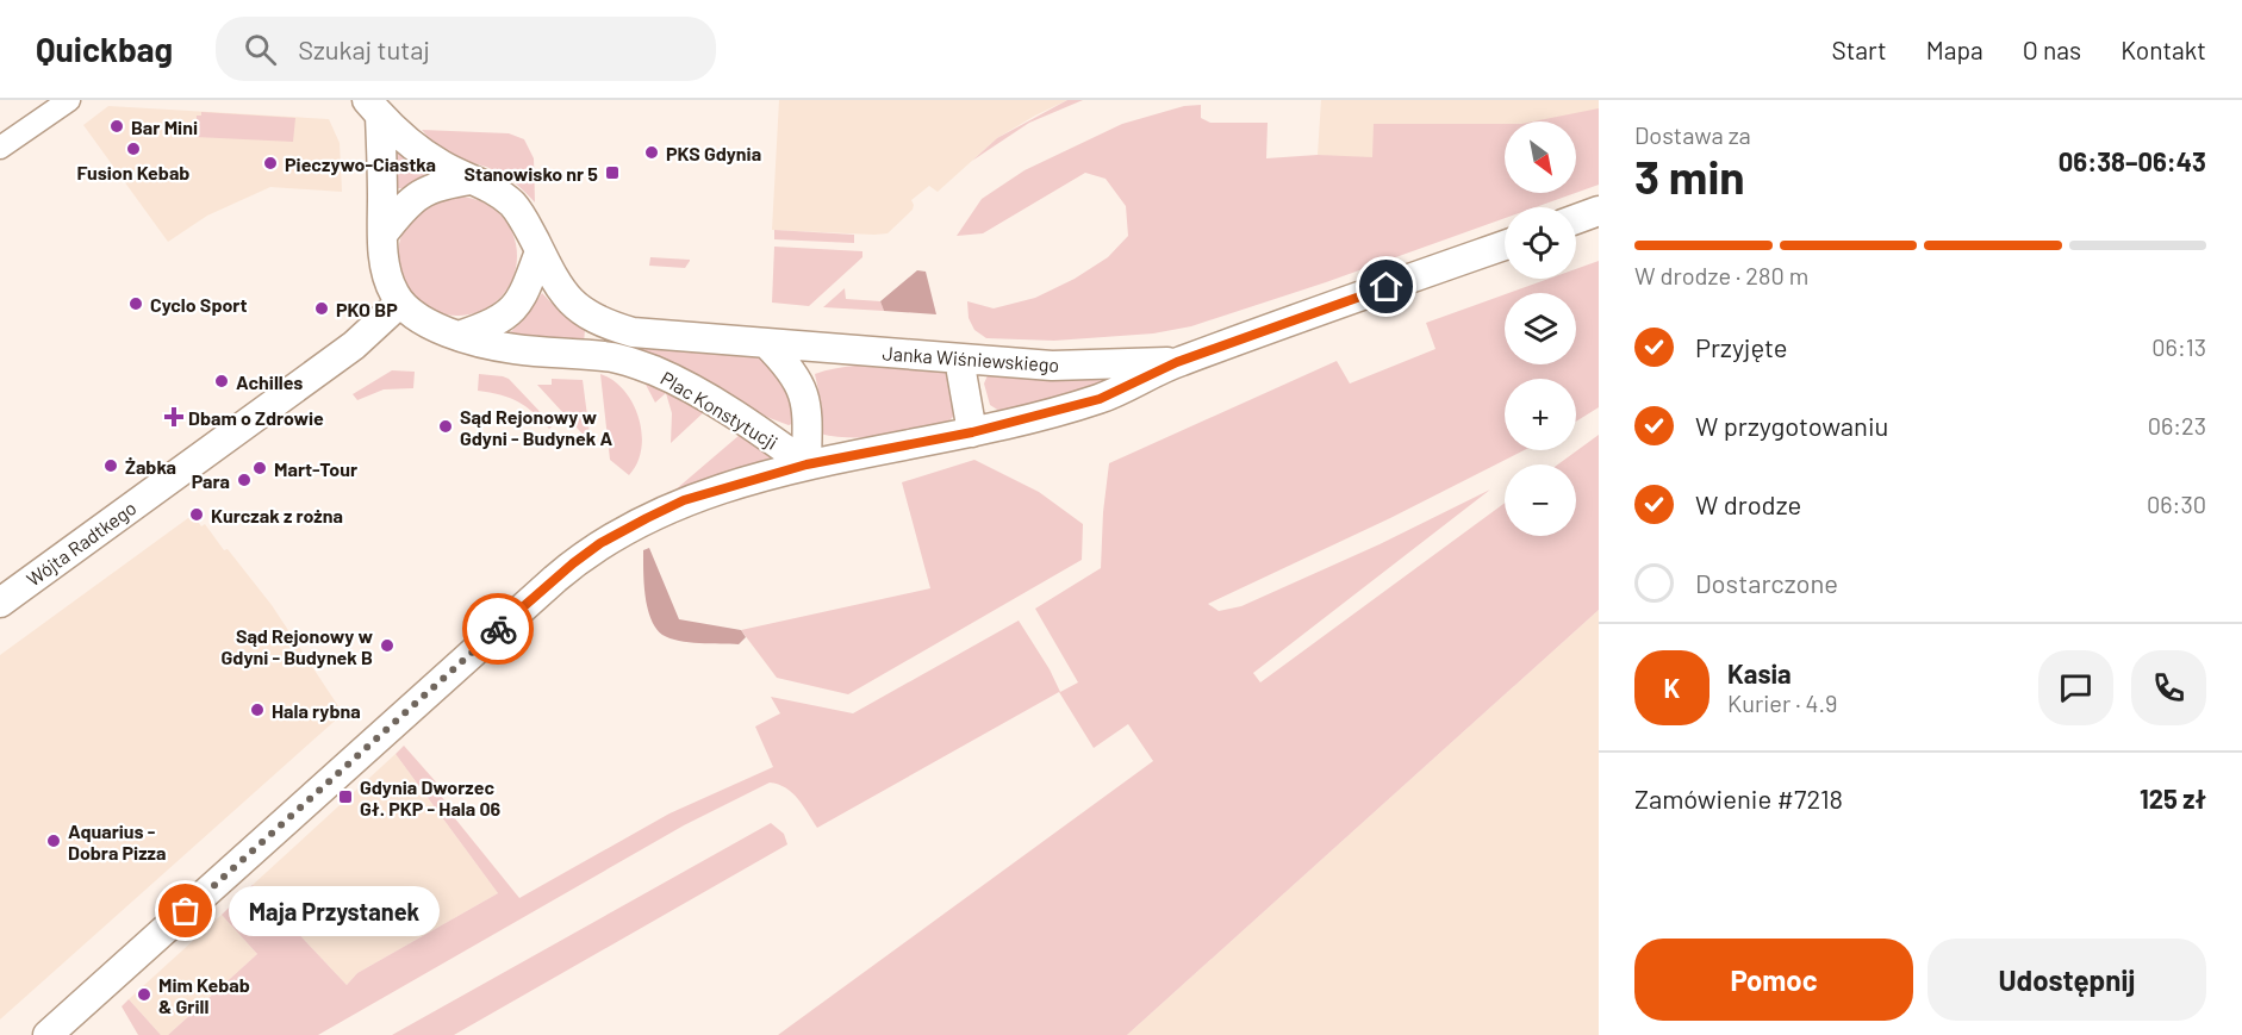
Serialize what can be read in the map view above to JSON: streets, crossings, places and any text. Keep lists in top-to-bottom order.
{
  "streets": {
    "main road": ["Janka Wiśniewskiego", "Plac Konstytucji", "Wójta Radtkego"]
  },
  "crossings": [
    ["Janka Wiśniewskiego", "Plac Konstytucji"],
    ["Plac Konstytucji", "Wójta Radtkego"]
  ],
  "places": {
    "other": [
      "Bar Mini",
      "Fusion Kebab",
      "PKS Gdynia",
      "Pieczywo-Ciastka",
      "Cyclo Sport",
      "PKO BP",
      "Achilles",
      "Sąd Rejonowy w Gdyni - Budynek A",
      "Żabka",
      "Mart-Tour",
      "Para",
      "Kurczak z rożna",
      "Sąd Rejonowy w Gdyni - Budynek B",
      "Hala rybna",
      "Aquarius - Dobra Pizza",
      "Maja Przystanek",
      "Mim Kebab & Grill"
    ],
    "transit": ["Stanowisko nr 5", "Gdynia Dworzec Gł. PKP - Hala 06"],
    "health": ["Dbam o Zdrowie"]
  },
  "north": "bottom right",
  "page": {
    "header": "Quickbag",
    "search": "Szukaj tutaj",
    "nav": [
      "Start",
      "Mapa",
      "O nas",
      "Kontakt"
    ],
    "heading": ["3 min", "Dostawa za", "06:38–06:43"],
    "panel": [
      "Kasia",
      "Kurier · 4.9",
      "Zamówienie #7218",
      "125 zł"
    ],
    "map_buttons": ["+", "−"],
    "bar": "W drodze · 280 m",
    "list": [
      ["Przyjęte", "06:13"],
      ["W przygotowaniu", "06:23"],
      ["W drodze", "06:30"],
      "Dostarczone"
    ],
    "round": "K",
    "bubble": "Maja Przystanek",
    "buttons": ["Pomoc", "Udostępnij"]
  }
}
